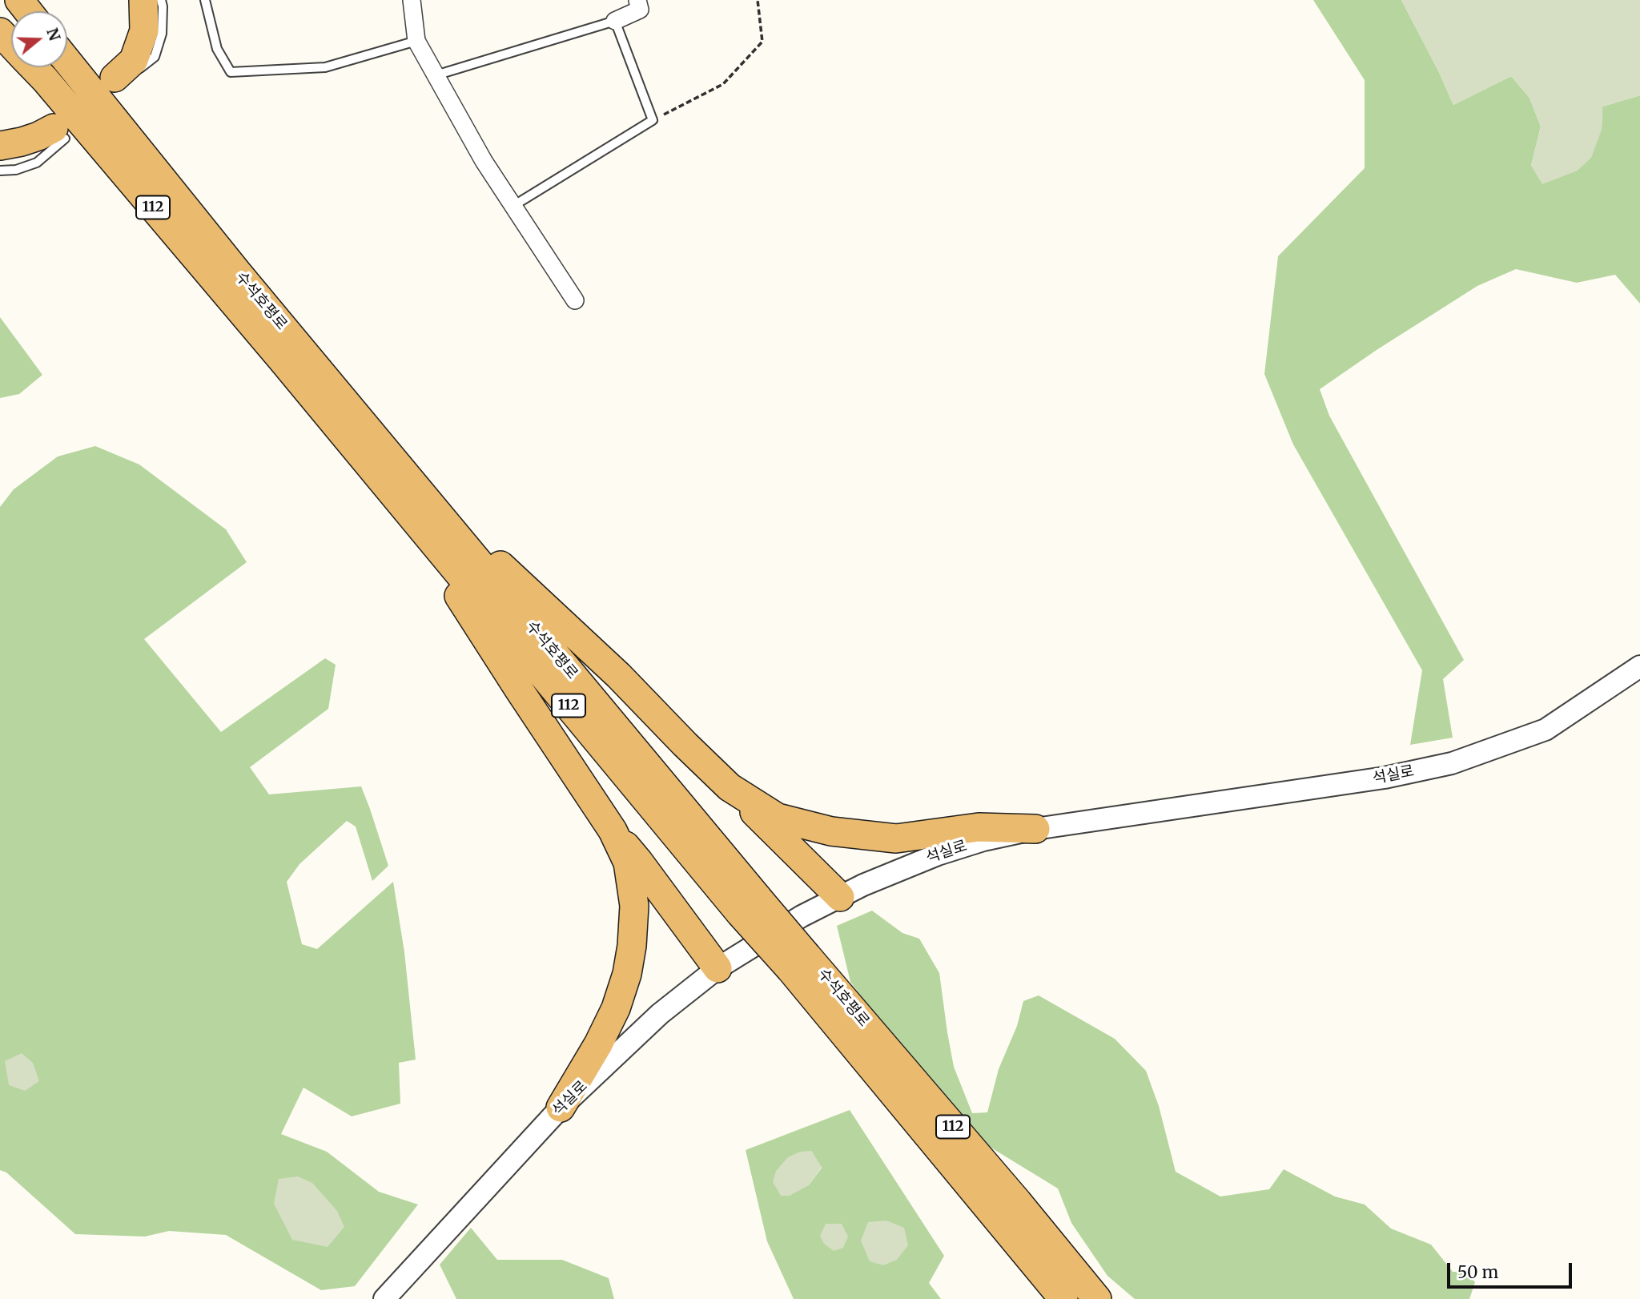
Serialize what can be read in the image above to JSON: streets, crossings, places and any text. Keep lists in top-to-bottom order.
{
  "streets": {
    "highway": ["112", "수석호평로"],
    "street": ["석실로"]
  },
  "scale_bar": "50 m",
  "north": "right"
}
